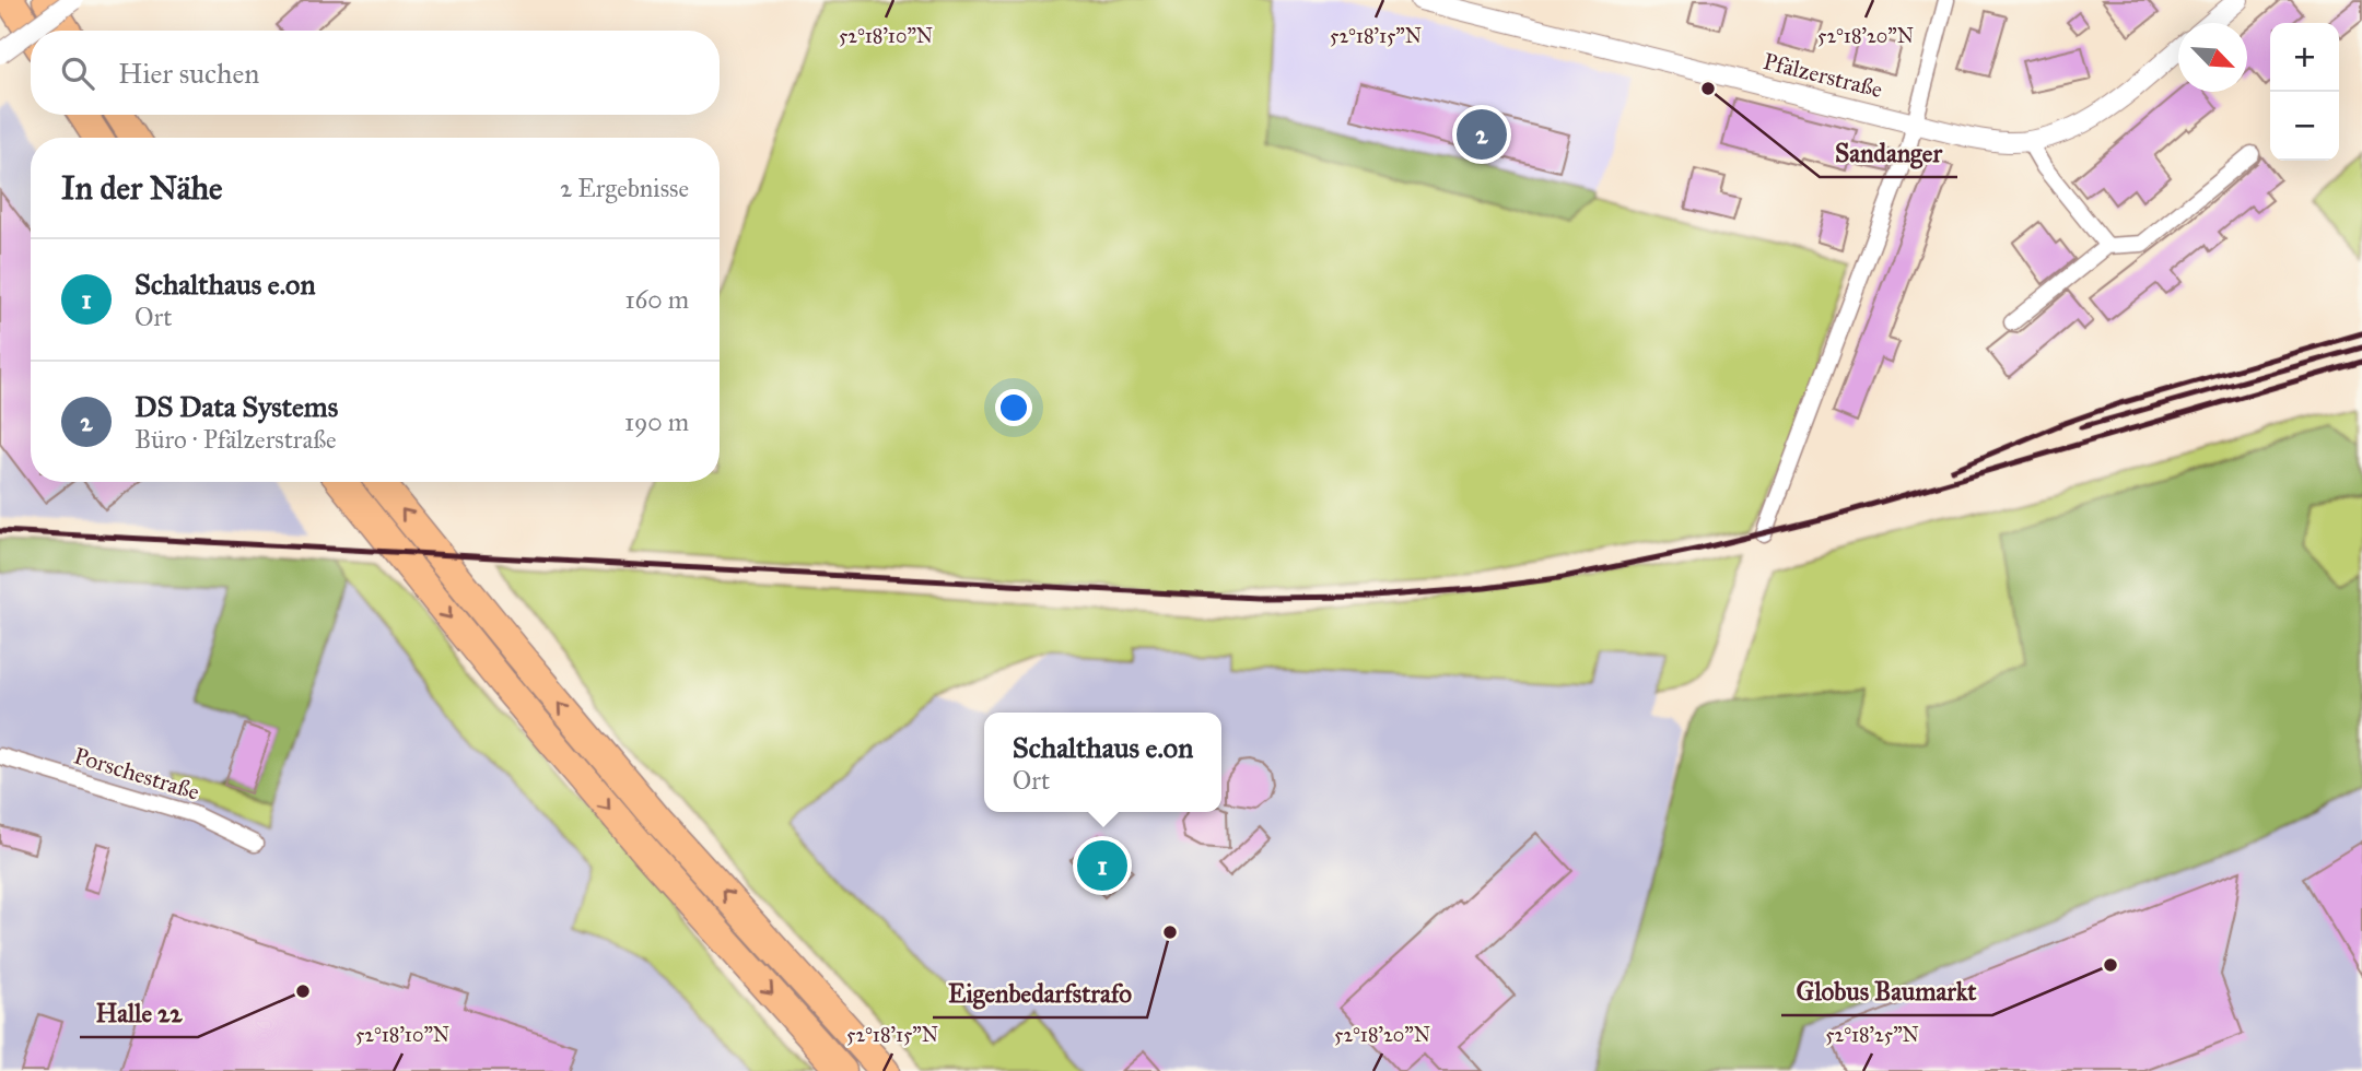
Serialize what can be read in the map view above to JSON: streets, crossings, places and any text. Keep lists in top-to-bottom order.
{
  "streets": {
    "street": ["Pfälzerstraße", "Porschestraße"]
  },
  "places": [
    "Sandanger",
    "Eigenbedarfstrafo",
    "Globus Baumarkt",
    "Halle 22"
  ],
  "north": "bottom right",
  "page": {
    "map_buttons": ["+", "−"],
    "search": "Hier suchen",
    "pins": ["2", "1"],
    "heading": ["In der Nähe", "2 Ergebnisse"],
    "list": [
      {
        "mark": "1",
        "name": "Schalthaus e.on",
        "note": "Ort",
        "value": "160 m"
      },
      {
        "mark": "2",
        "name": "DS Data Systems",
        "note": "Büro · Pfälzerstraße",
        "value": "190 m"
      }
    ],
    "popup": ["Schalthaus e.on", "Ort"]
  },
  "coordinates": [
    "52°18'10\"N",
    "52°18'15\"N",
    "52°18'20\"N",
    "52°18'25\"N"
  ]
}
